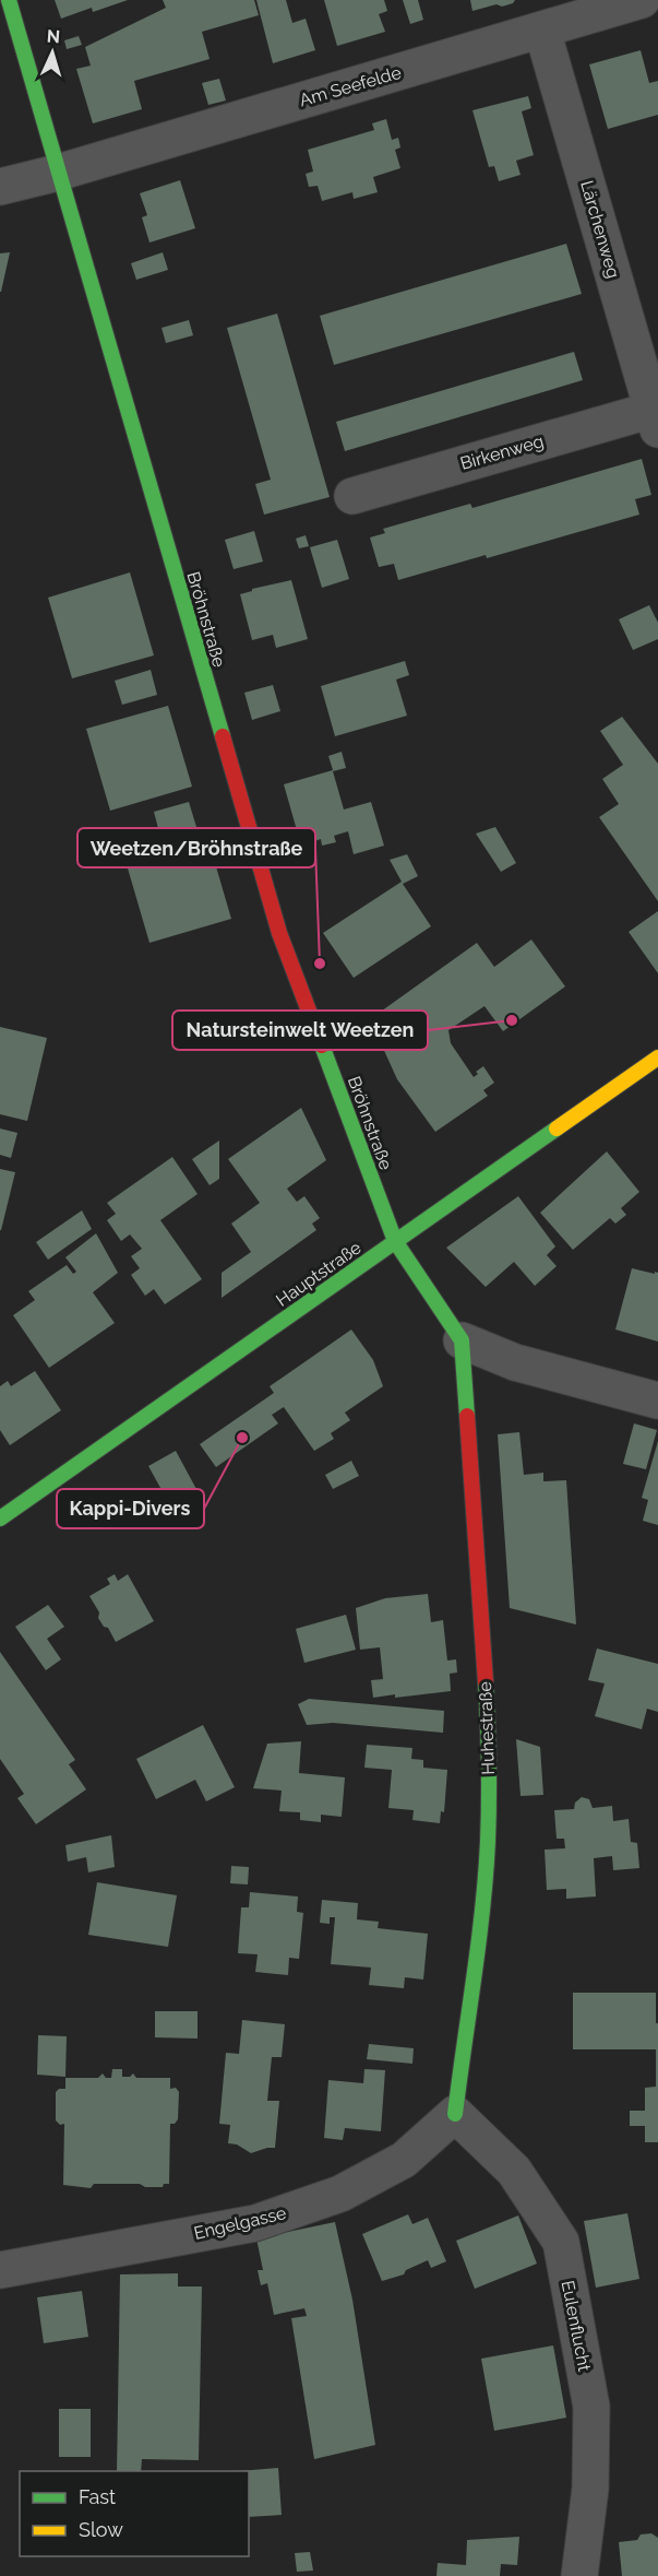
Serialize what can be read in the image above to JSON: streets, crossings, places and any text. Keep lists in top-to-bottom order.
{
  "streets": {
    "street": [
      "Am Seefelde",
      "Lärchenweg",
      "Birkenweg",
      "Bröhnstraße",
      "Hauptstraße",
      "Huhestraße",
      "Engelgasse",
      "Eulenflucht"
    ]
  },
  "crossings": [
    ["Am Seefelde", "Lärchenweg"],
    ["Am Seefelde", "Bröhnstraße"],
    ["Lärchenweg", "Birkenweg"],
    ["Bröhnstraße", "Hauptstraße"],
    ["Bröhnstraße", "Huhestraße"],
    ["Hauptstraße", "Huhestraße"],
    ["Huhestraße", "Engelgasse"],
    ["Huhestraße", "Eulenflucht"],
    ["Engelgasse", "Eulenflucht"]
  ],
  "places": ["Weetzen/Bröhnstraße", "Natursteinwelt Weetzen", "Kappi-Divers"],
  "legend": ["Fast", "Slow"],
  "north": "top"
}
